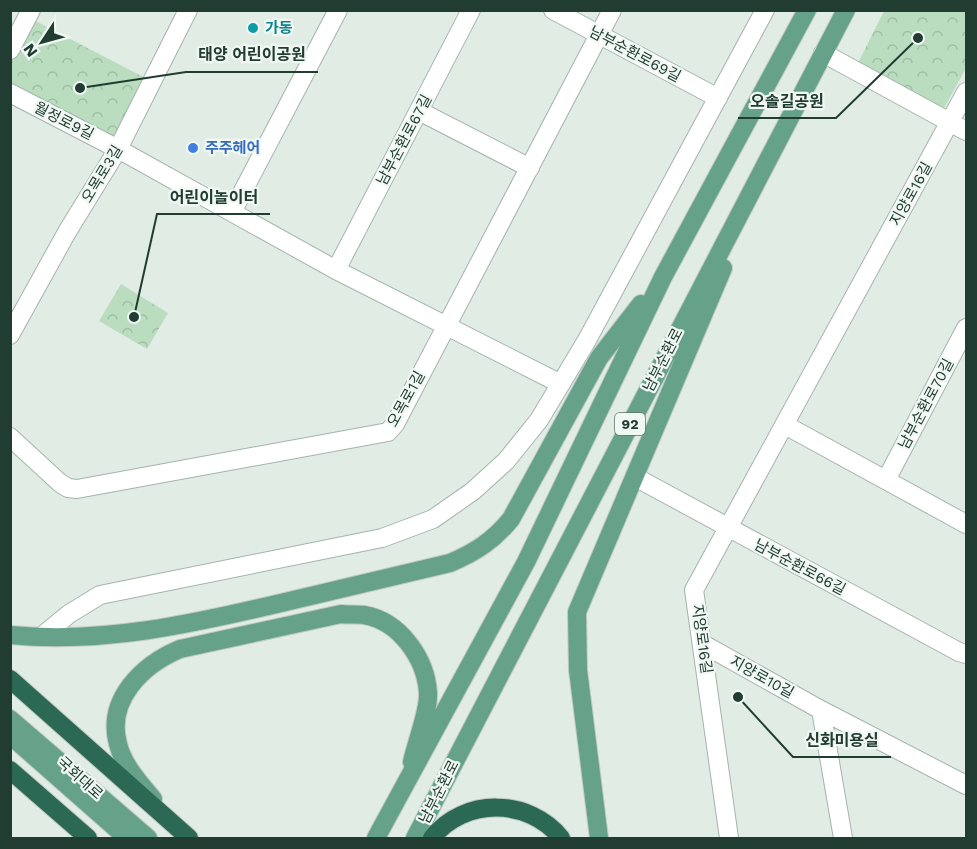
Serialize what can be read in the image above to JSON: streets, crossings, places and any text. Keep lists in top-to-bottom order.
{
  "streets": {
    "main road": ["남부순환로", "92", "국회대로"],
    "street": [
      "남부순환로69길",
      "월정로9길",
      "남부순환로67길",
      "오목로3길",
      "지양로16길",
      "오목로1길",
      "남부순환로70길",
      "남부순환로66길",
      "지양로10길"
    ]
  },
  "crossings": [
    ["남부순환로69길", "오목로1길"],
    ["월정로9길", "오목로3길"],
    ["지양로16길", "남부순환로66길"],
    ["지양로16길", "지양로10길"]
  ],
  "places": [
    "가동",
    "오솔길공원",
    "태양 어린이공원",
    "주주헤어",
    "어린이놀이터",
    "신화미용실"
  ],
  "north": "bottom left"
}
